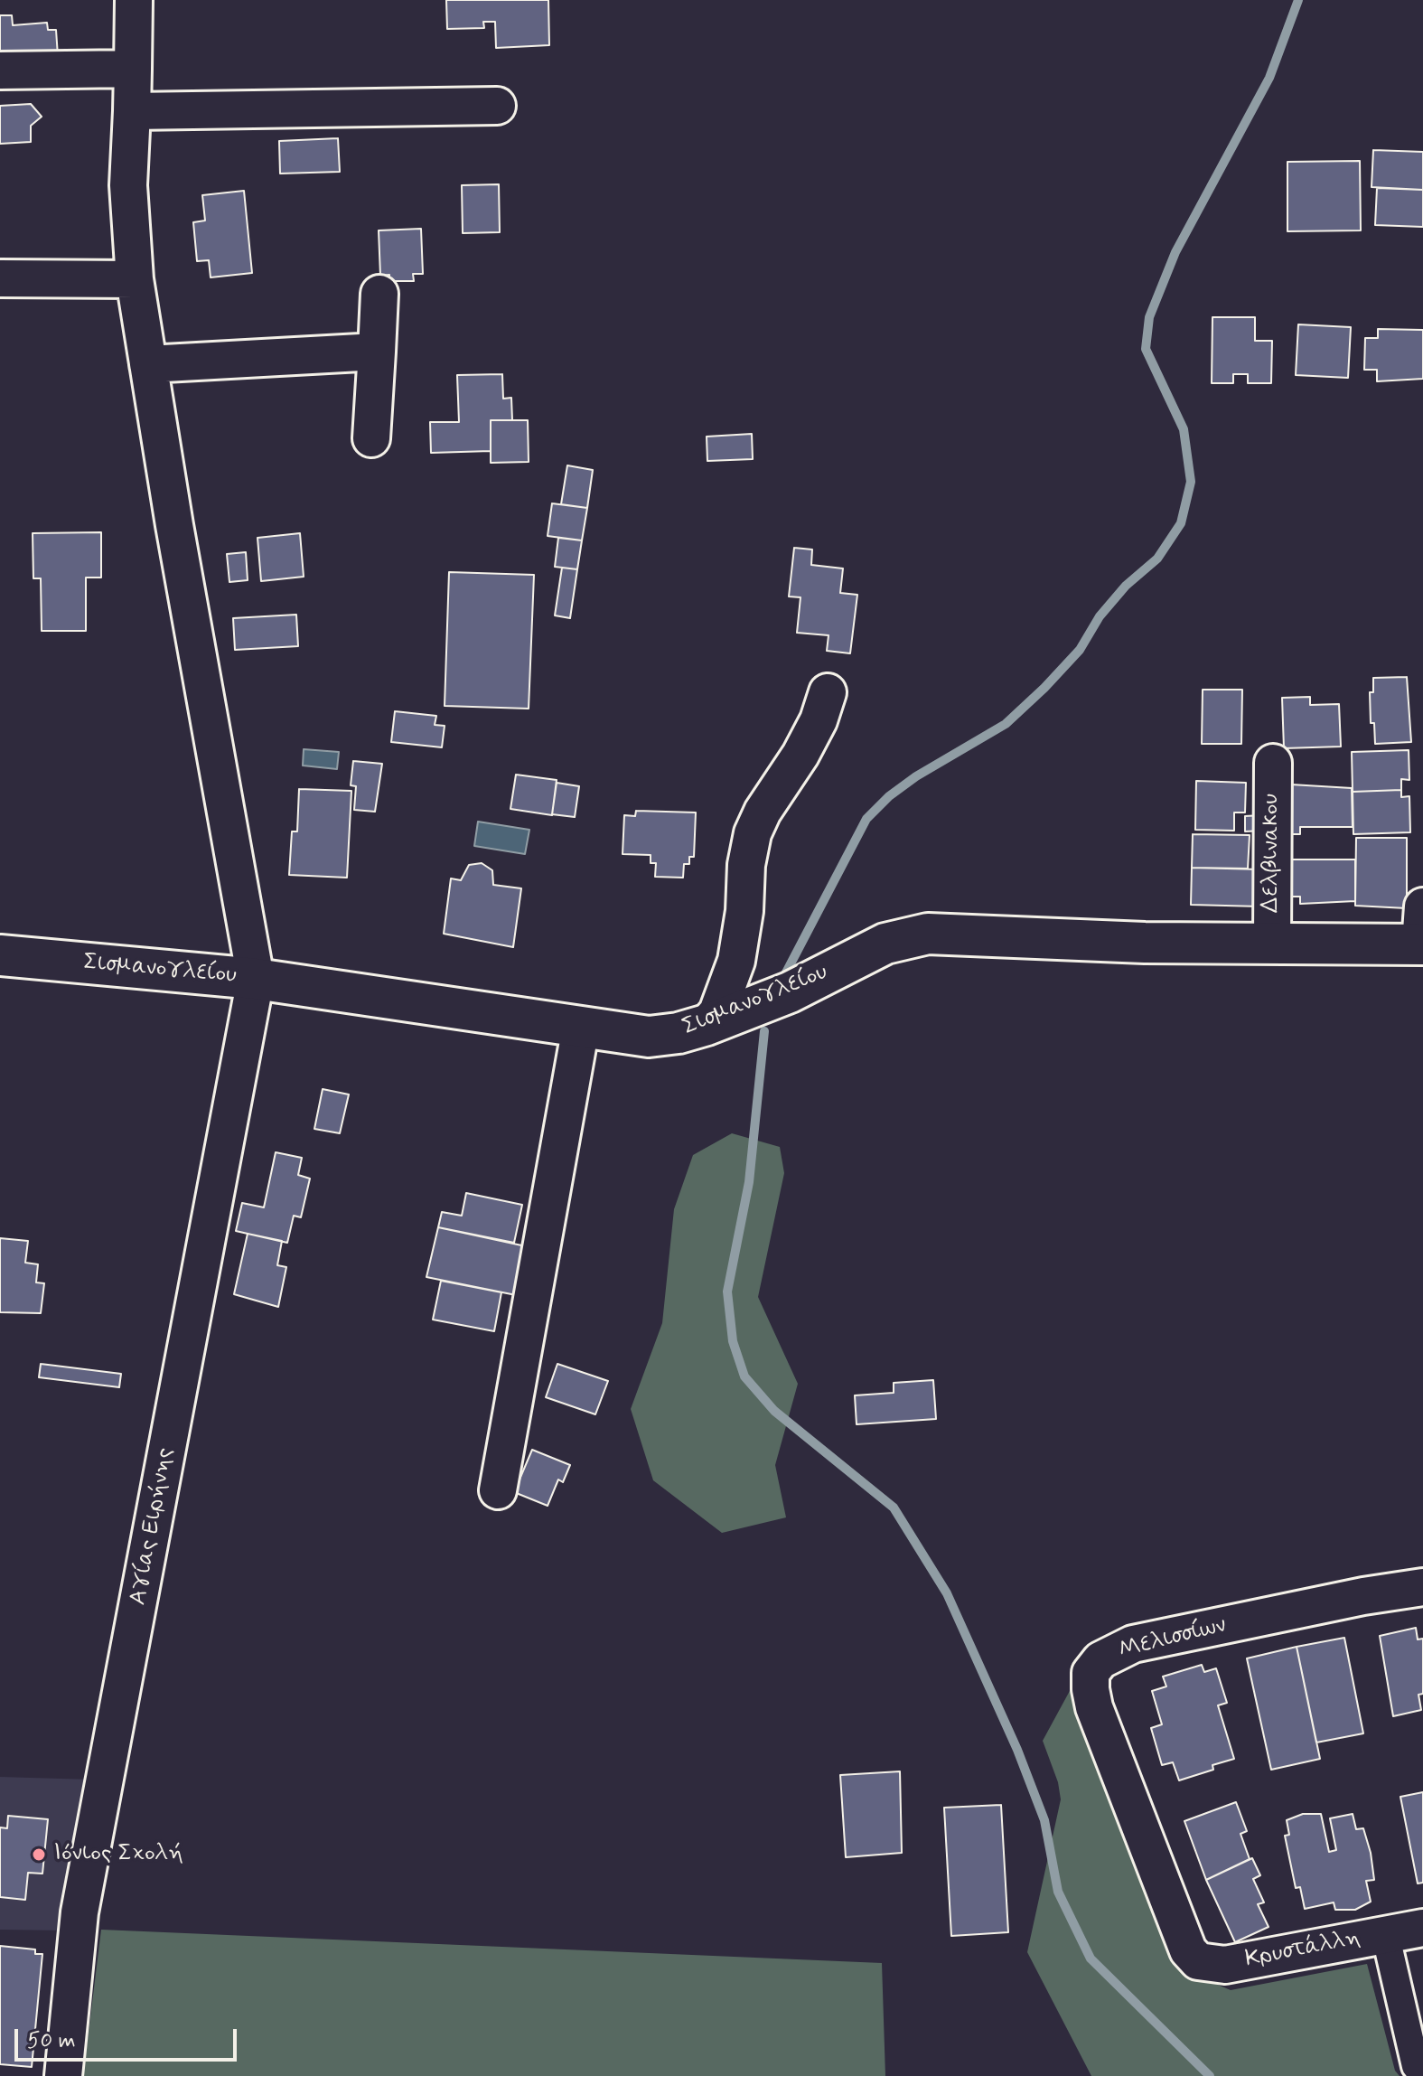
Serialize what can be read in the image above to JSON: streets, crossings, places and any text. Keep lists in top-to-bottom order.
{
  "streets": {
    "street": [
      "Δελβινακου",
      "Σισμανογλείου",
      "Αγίας Ειρήνης",
      "Μελισσίων",
      "Κρυστάλλη"
    ]
  },
  "crossings": [
    ["Δελβινακου", "Σισμανογλείου"],
    ["Σισμανογλείου", "Αγίας Ειρήνης"],
    ["Μελισσίων", "Κρυστάλλη"]
  ],
  "places": ["Ιόνιος Σχολή"],
  "scale_bar": "50 m"
}
